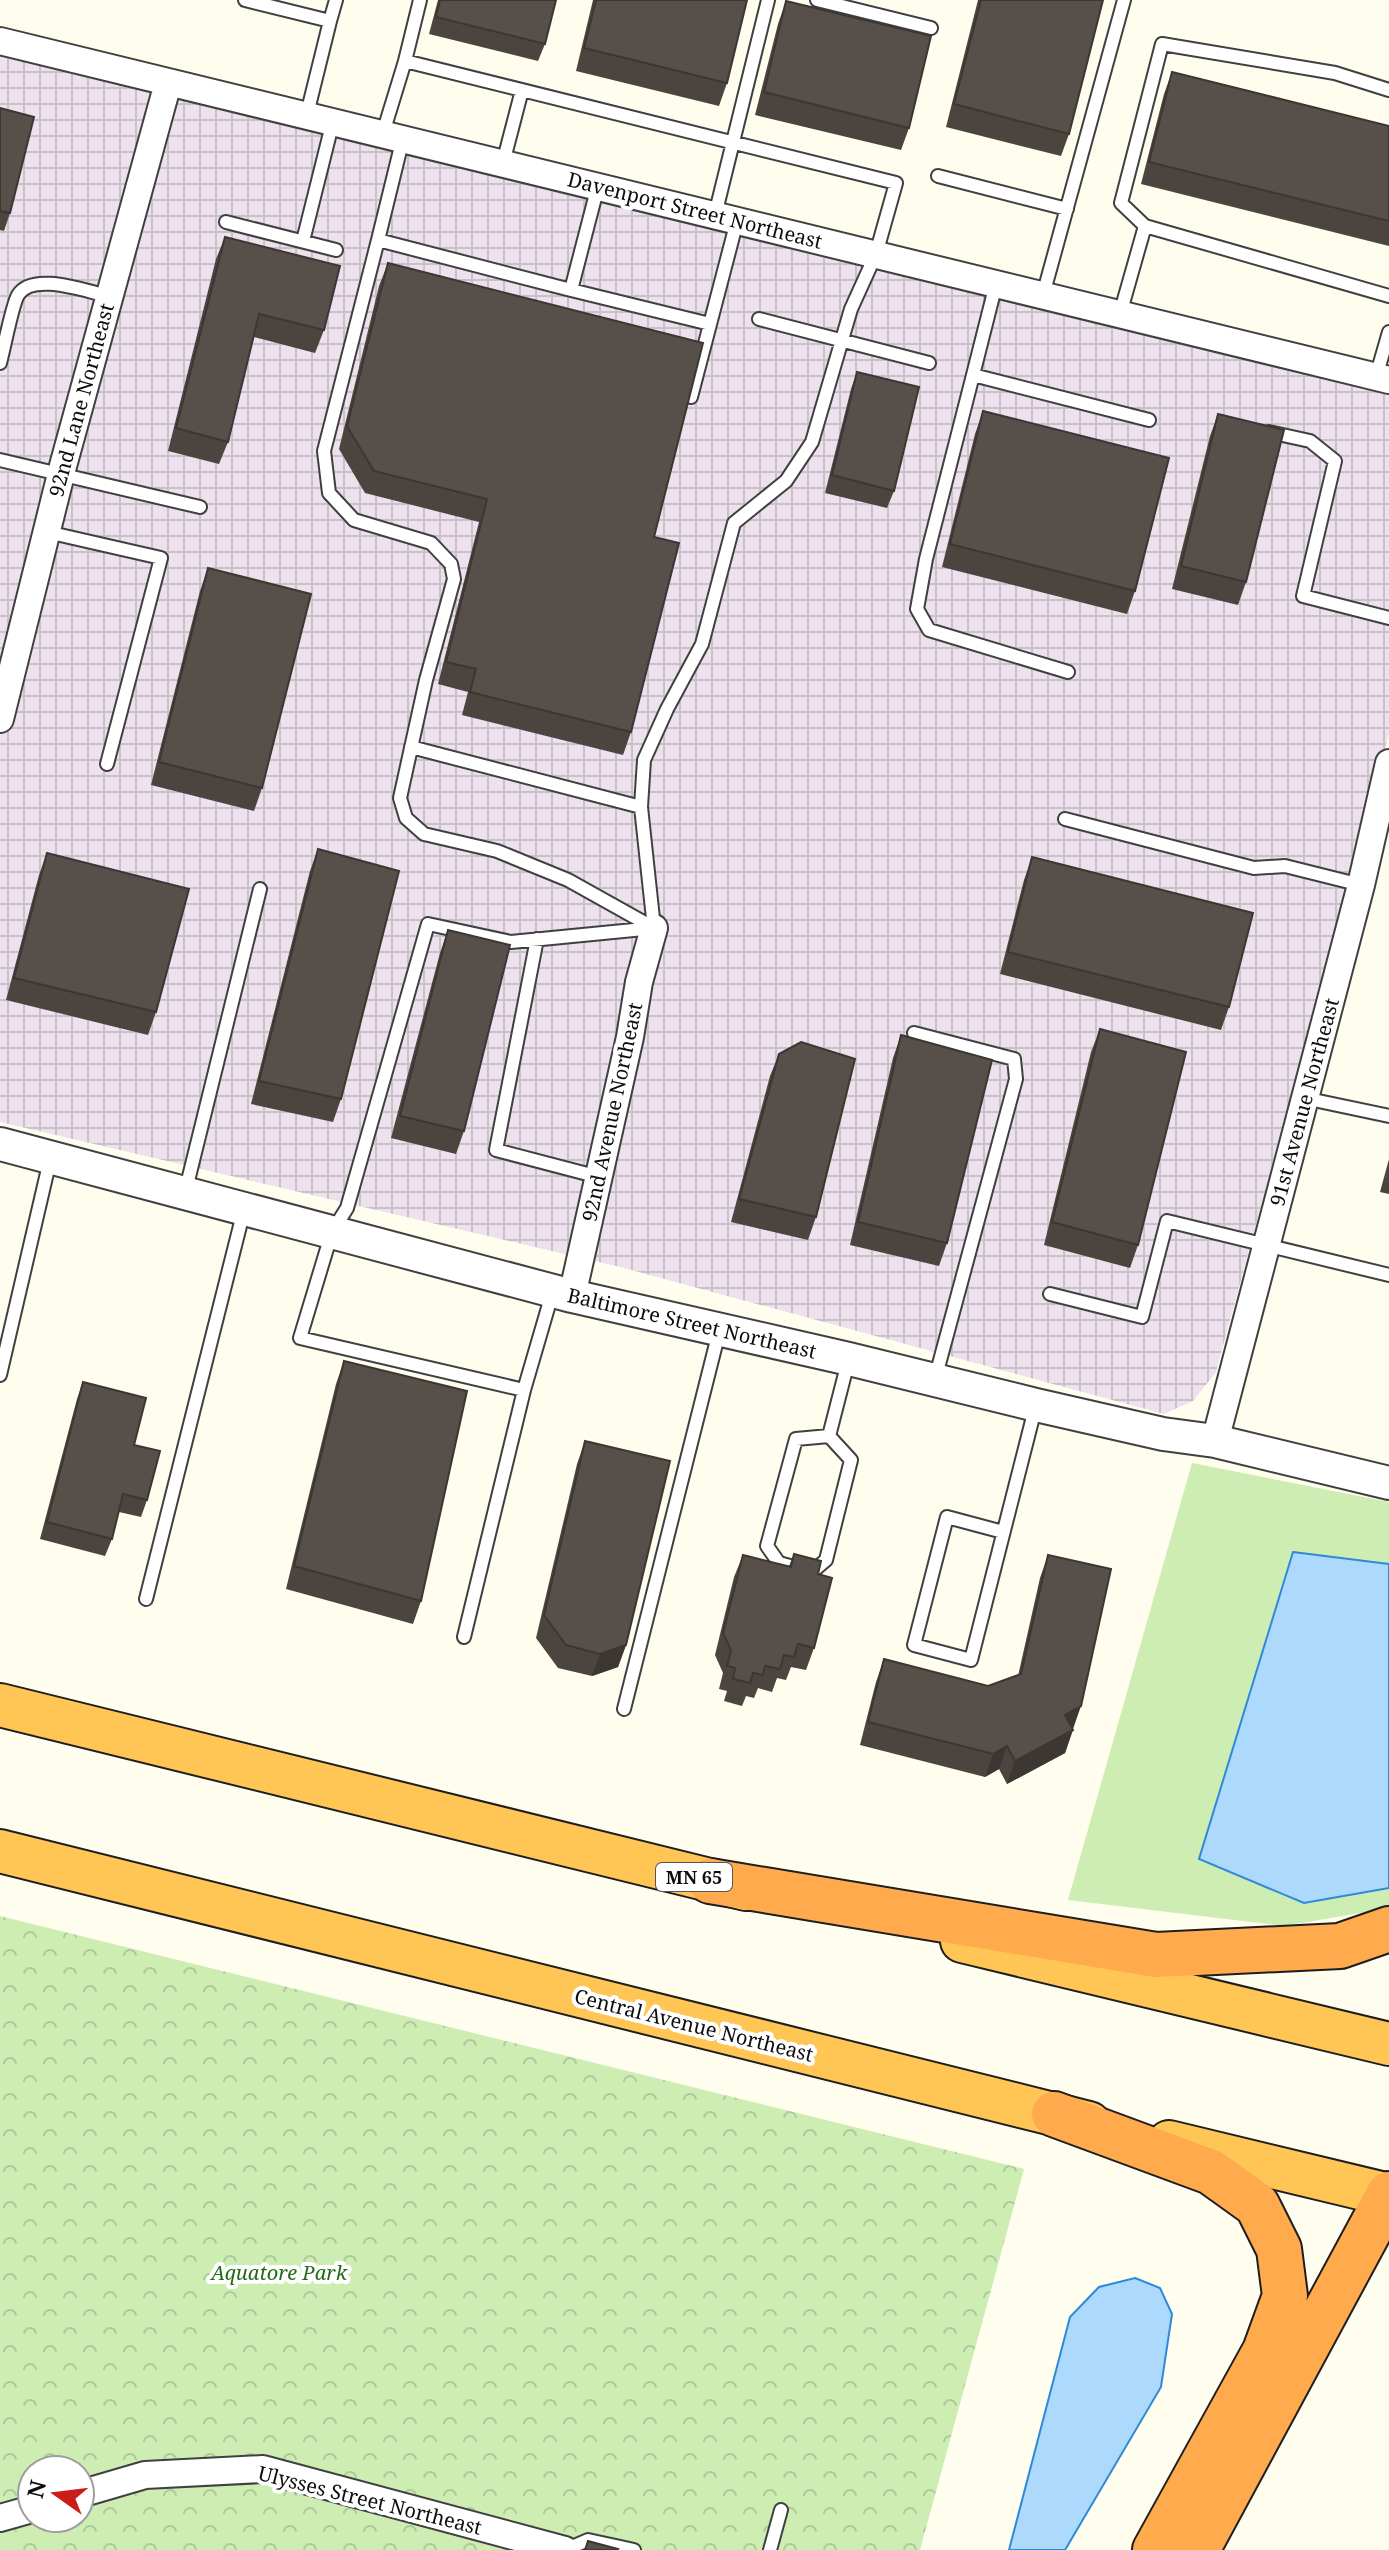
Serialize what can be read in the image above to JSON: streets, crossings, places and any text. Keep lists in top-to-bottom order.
{
  "streets": {
    "highway": ["MN 65", "Central Avenue Northeast"],
    "street": [
      "Davenport Street Northeast",
      "92nd Lane Northeast",
      "91st Avenue Northeast",
      "92nd Avenue Northeast",
      "Baltimore Street Northeast",
      "Ulysses Street Northeast"
    ]
  },
  "crossings": [
    ["Davenport Street Northeast", "92nd Lane Northeast"],
    ["91st Avenue Northeast", "Baltimore Street Northeast"],
    ["92nd Avenue Northeast", "Baltimore Street Northeast"]
  ],
  "parks": ["Aquatore Park"],
  "north": "left"
}
